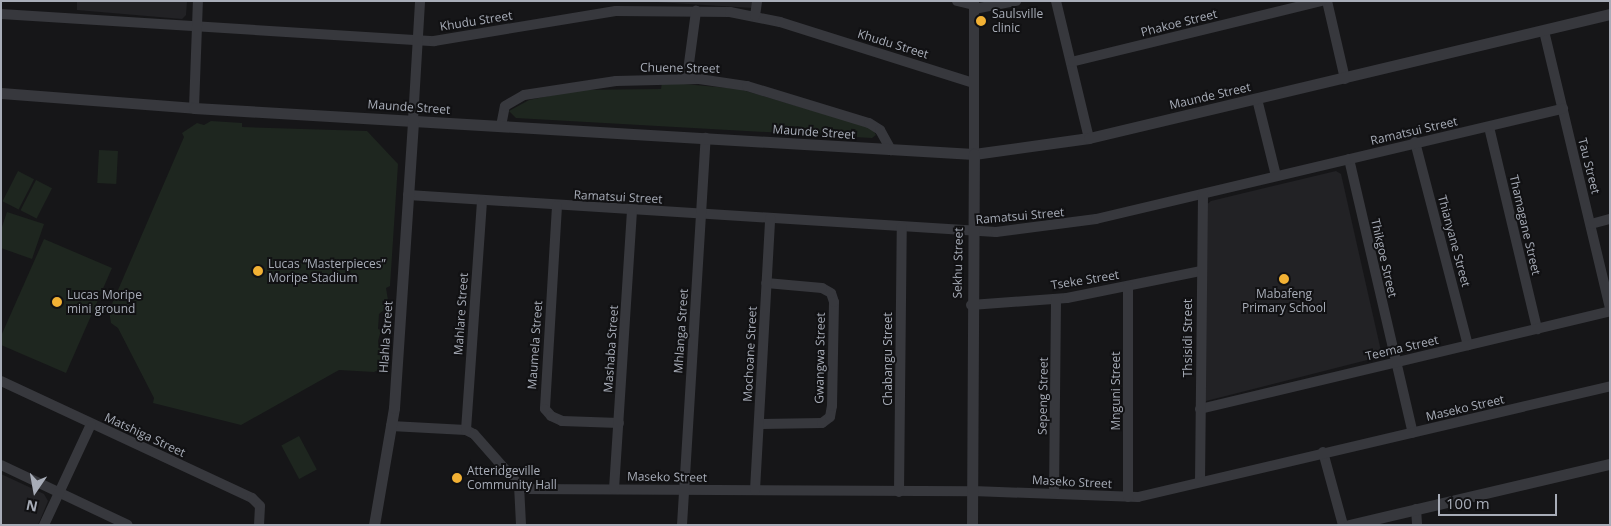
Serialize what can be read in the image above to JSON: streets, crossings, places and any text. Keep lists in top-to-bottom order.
{
  "streets": {
    "street": [
      "Khudu Street",
      "Phakoe Street",
      "Chuene Street",
      "Maunde Street",
      "Ramatsui Street",
      "Tau Street",
      "Thamagane Street",
      "Thianyane Street",
      "Thikgoe Street",
      "Sekhu Street",
      "Tseke Street",
      "Mahlare Street",
      "Mhlanga Street",
      "Hlahla Street",
      "Thsisidi Street",
      "Maumela Street",
      "Teema Street",
      "Mashaba Street",
      "Mochoane Street",
      "Gwangwa Street",
      "Chabangu Street",
      "Mnguni Street",
      "Sepeng Street",
      "Maseko Street",
      "Matshiga Street"
    ]
  },
  "crossings": [
    ["Khudu Street", "Sekhu Street"],
    ["Chuene Street", "Maunde Street"],
    ["Maunde Street", "Tau Street"],
    ["Maunde Street", "Sekhu Street"],
    ["Maunde Street", "Mhlanga Street"],
    ["Maunde Street", "Hlahla Street"],
    ["Ramatsui Street", "Tau Street"],
    ["Ramatsui Street", "Thamagane Street"],
    ["Ramatsui Street", "Thianyane Street"],
    ["Ramatsui Street", "Thikgoe Street"],
    ["Ramatsui Street", "Sekhu Street"],
    ["Ramatsui Street", "Mahlare Street"],
    ["Ramatsui Street", "Mhlanga Street"],
    ["Ramatsui Street", "Hlahla Street"],
    ["Ramatsui Street", "Thsisidi Street"],
    ["Ramatsui Street", "Maumela Street"],
    ["Ramatsui Street", "Mashaba Street"],
    ["Ramatsui Street", "Mochoane Street"],
    ["Ramatsui Street", "Chabangu Street"],
    ["Thamagane Street", "Teema Street"],
    ["Thianyane Street", "Teema Street"],
    ["Thikgoe Street", "Teema Street"],
    ["Thikgoe Street", "Maseko Street"],
    ["Sekhu Street", "Tseke Street"],
    ["Sekhu Street", "Maseko Street"],
    ["Tseke Street", "Thsisidi Street"],
    ["Tseke Street", "Mnguni Street"],
    ["Tseke Street", "Sepeng Street"],
    ["Mhlanga Street", "Maseko Street"],
    ["Thsisidi Street", "Teema Street"],
    ["Thsisidi Street", "Maseko Street"],
    ["Maumela Street", "Mashaba Street"],
    ["Mashaba Street", "Maseko Street"],
    ["Mochoane Street", "Gwangwa Street"],
    ["Mochoane Street", "Maseko Street"],
    ["Chabangu Street", "Maseko Street"],
    ["Mnguni Street", "Maseko Street"],
    ["Sepeng Street", "Maseko Street"]
  ],
  "places": [
    "Saulsville clinic",
    "Lucas “Masterpieces” Moripe Stadium",
    "Mabafeng Primary School",
    "Lucas Moripe mini ground",
    "Atteridgeville Community Hall"
  ],
  "scale_bar": "100 m",
  "north": "bottom"
}
